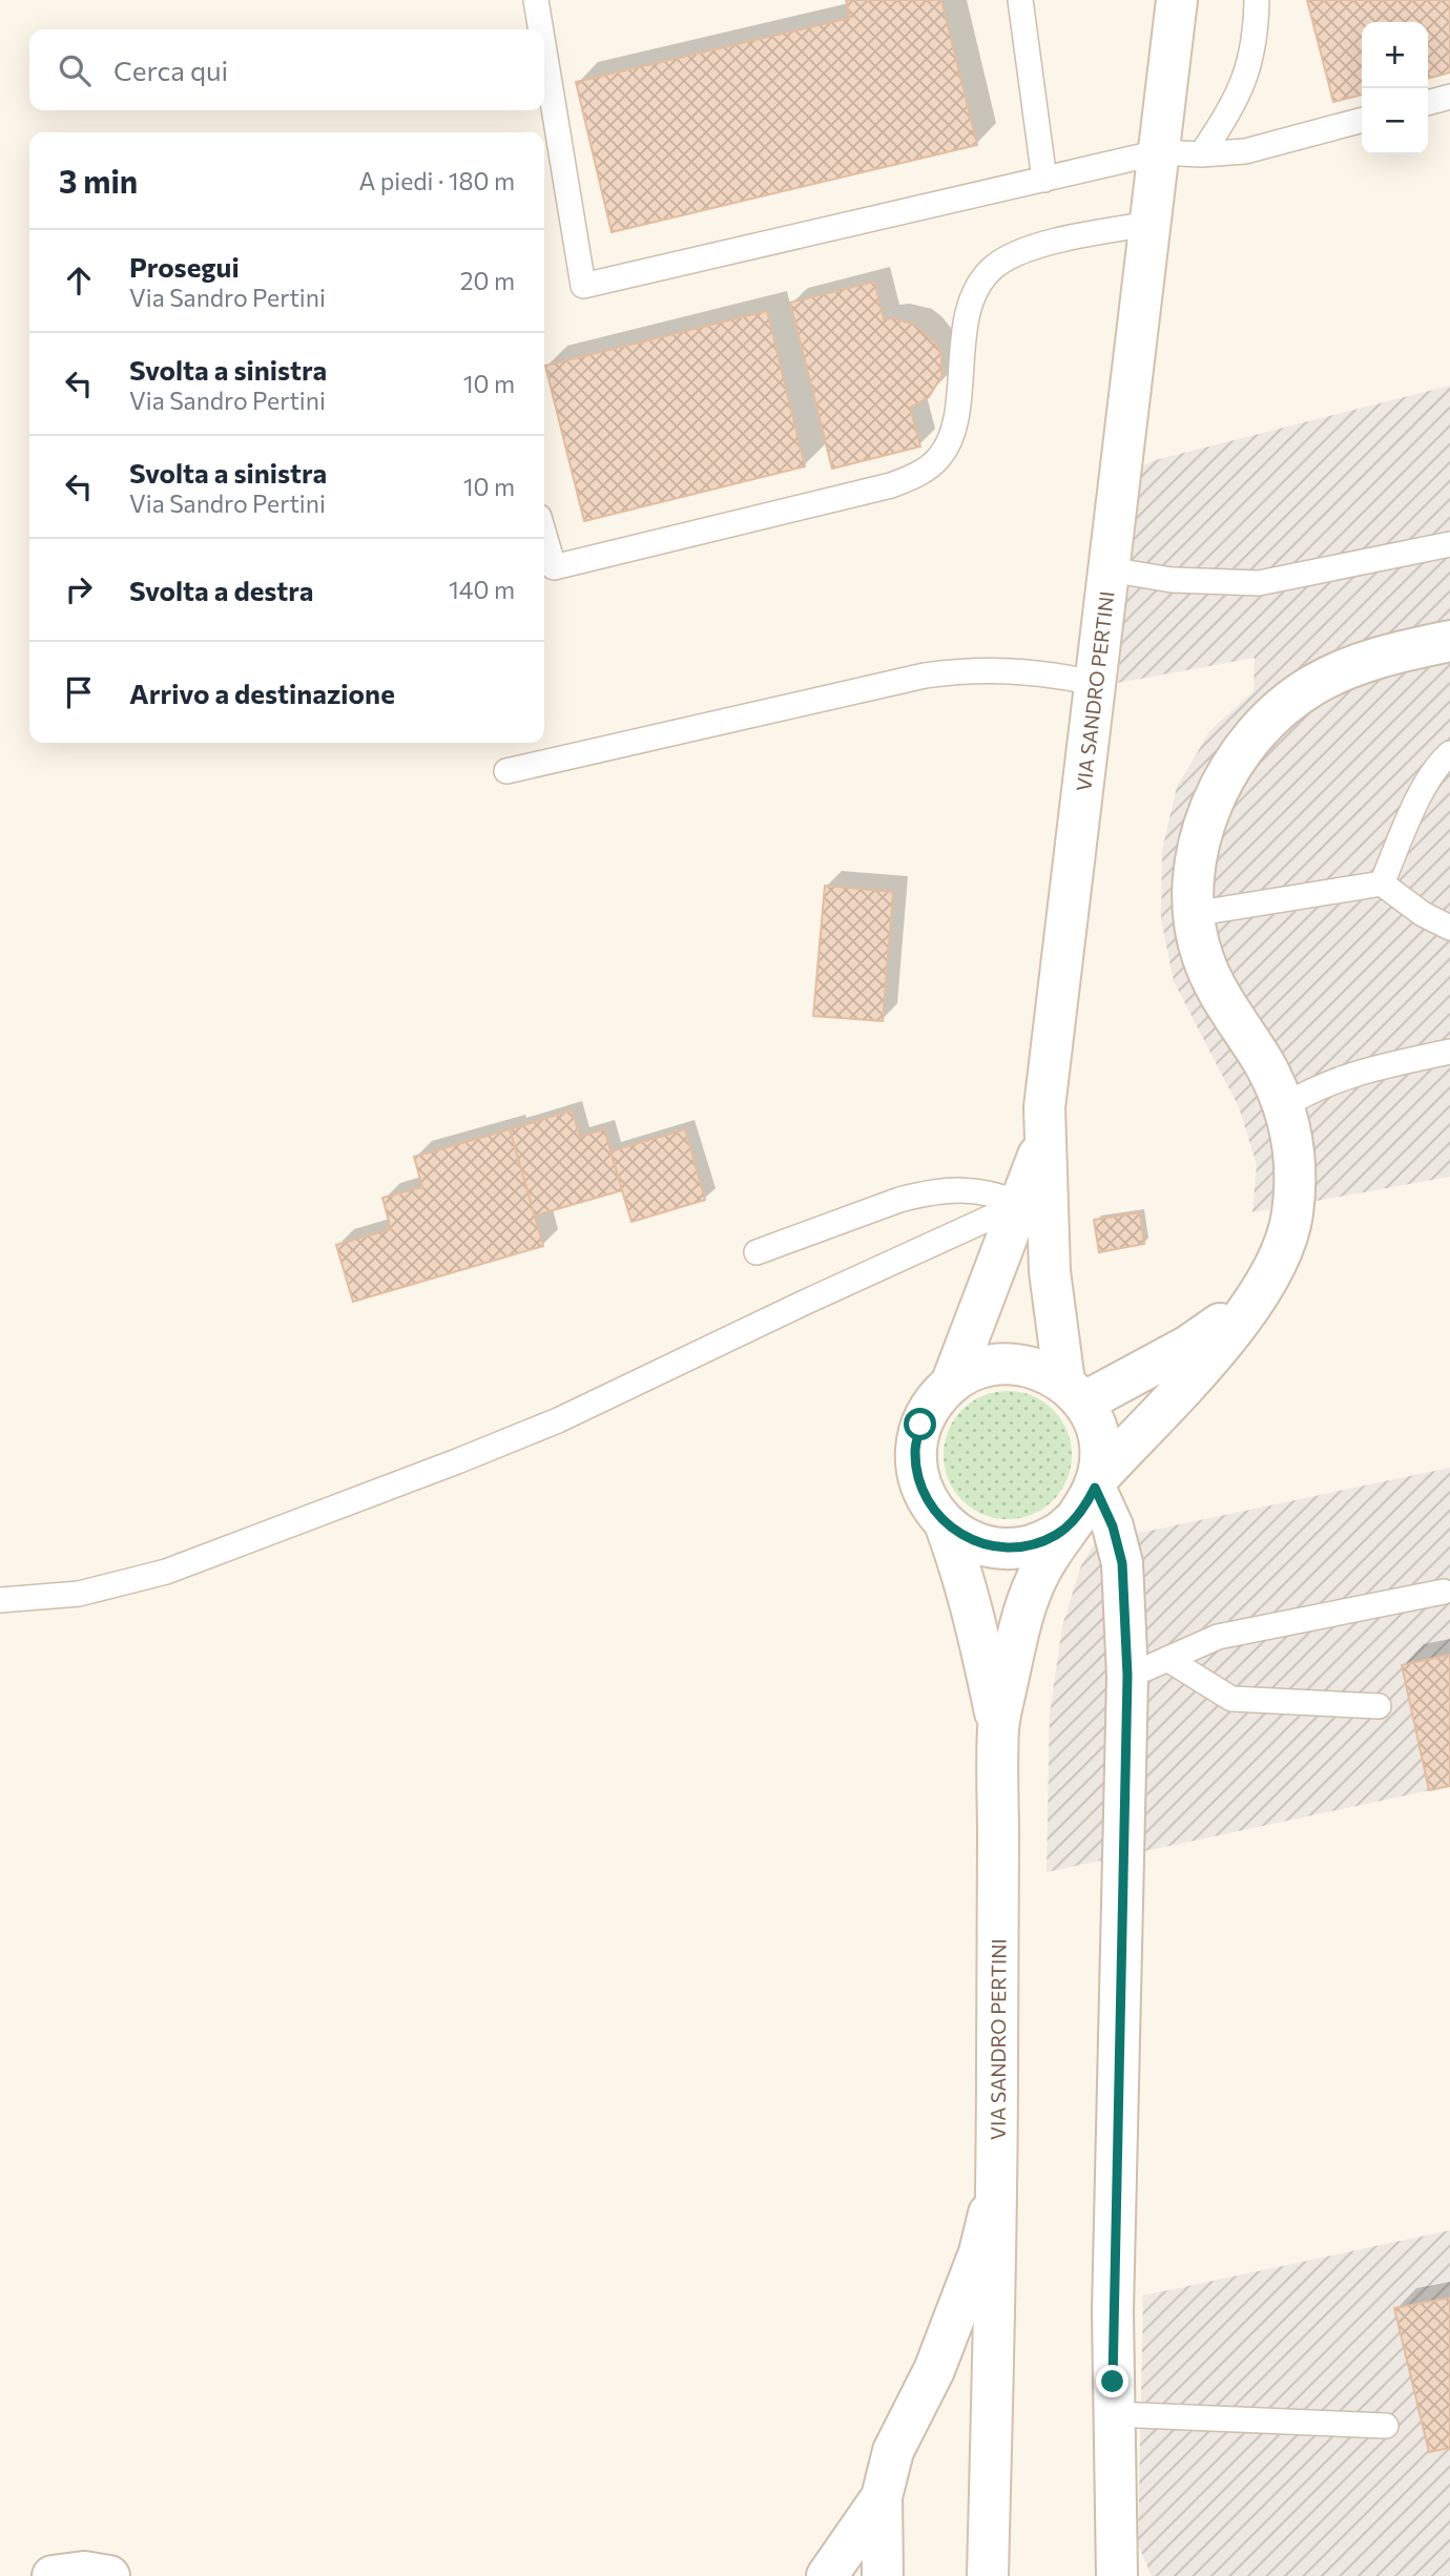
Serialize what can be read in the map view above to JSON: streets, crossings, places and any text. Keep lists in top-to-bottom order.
{
  "streets": {
    "main road": ["VIA SANDRO PERTINI"]
  },
  "page": {
    "map_buttons": ["+", "−"],
    "search": "Cerca qui",
    "heading": ["3 min", "A piedi · 180 m"],
    "list": [
      ["Prosegui", "Via Sandro Pertini", "20 m"],
      ["Svolta a sinistra", "Via Sandro Pertini", "10 m"],
      ["Svolta a sinistra", "Via Sandro Pertini", "10 m"],
      ["Svolta a destra", "140 m"],
      "Arrivo a destinazione"
    ]
  }
}
